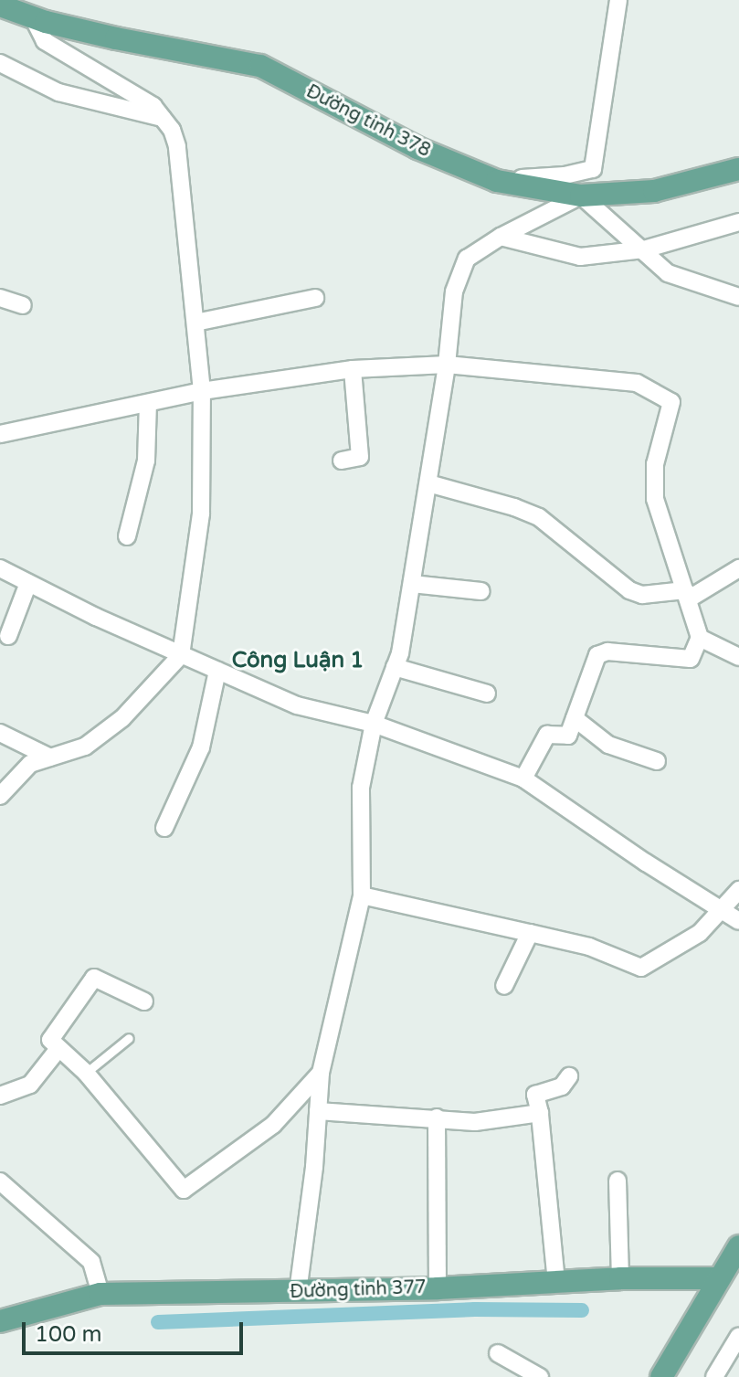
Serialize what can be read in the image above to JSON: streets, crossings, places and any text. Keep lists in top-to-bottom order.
{
  "streets": {
    "main road": ["Đường tỉnh 378", "Đường tỉnh 377"]
  },
  "districts": ["Công Luận 1"],
  "scale_bar": "100 m"
}
